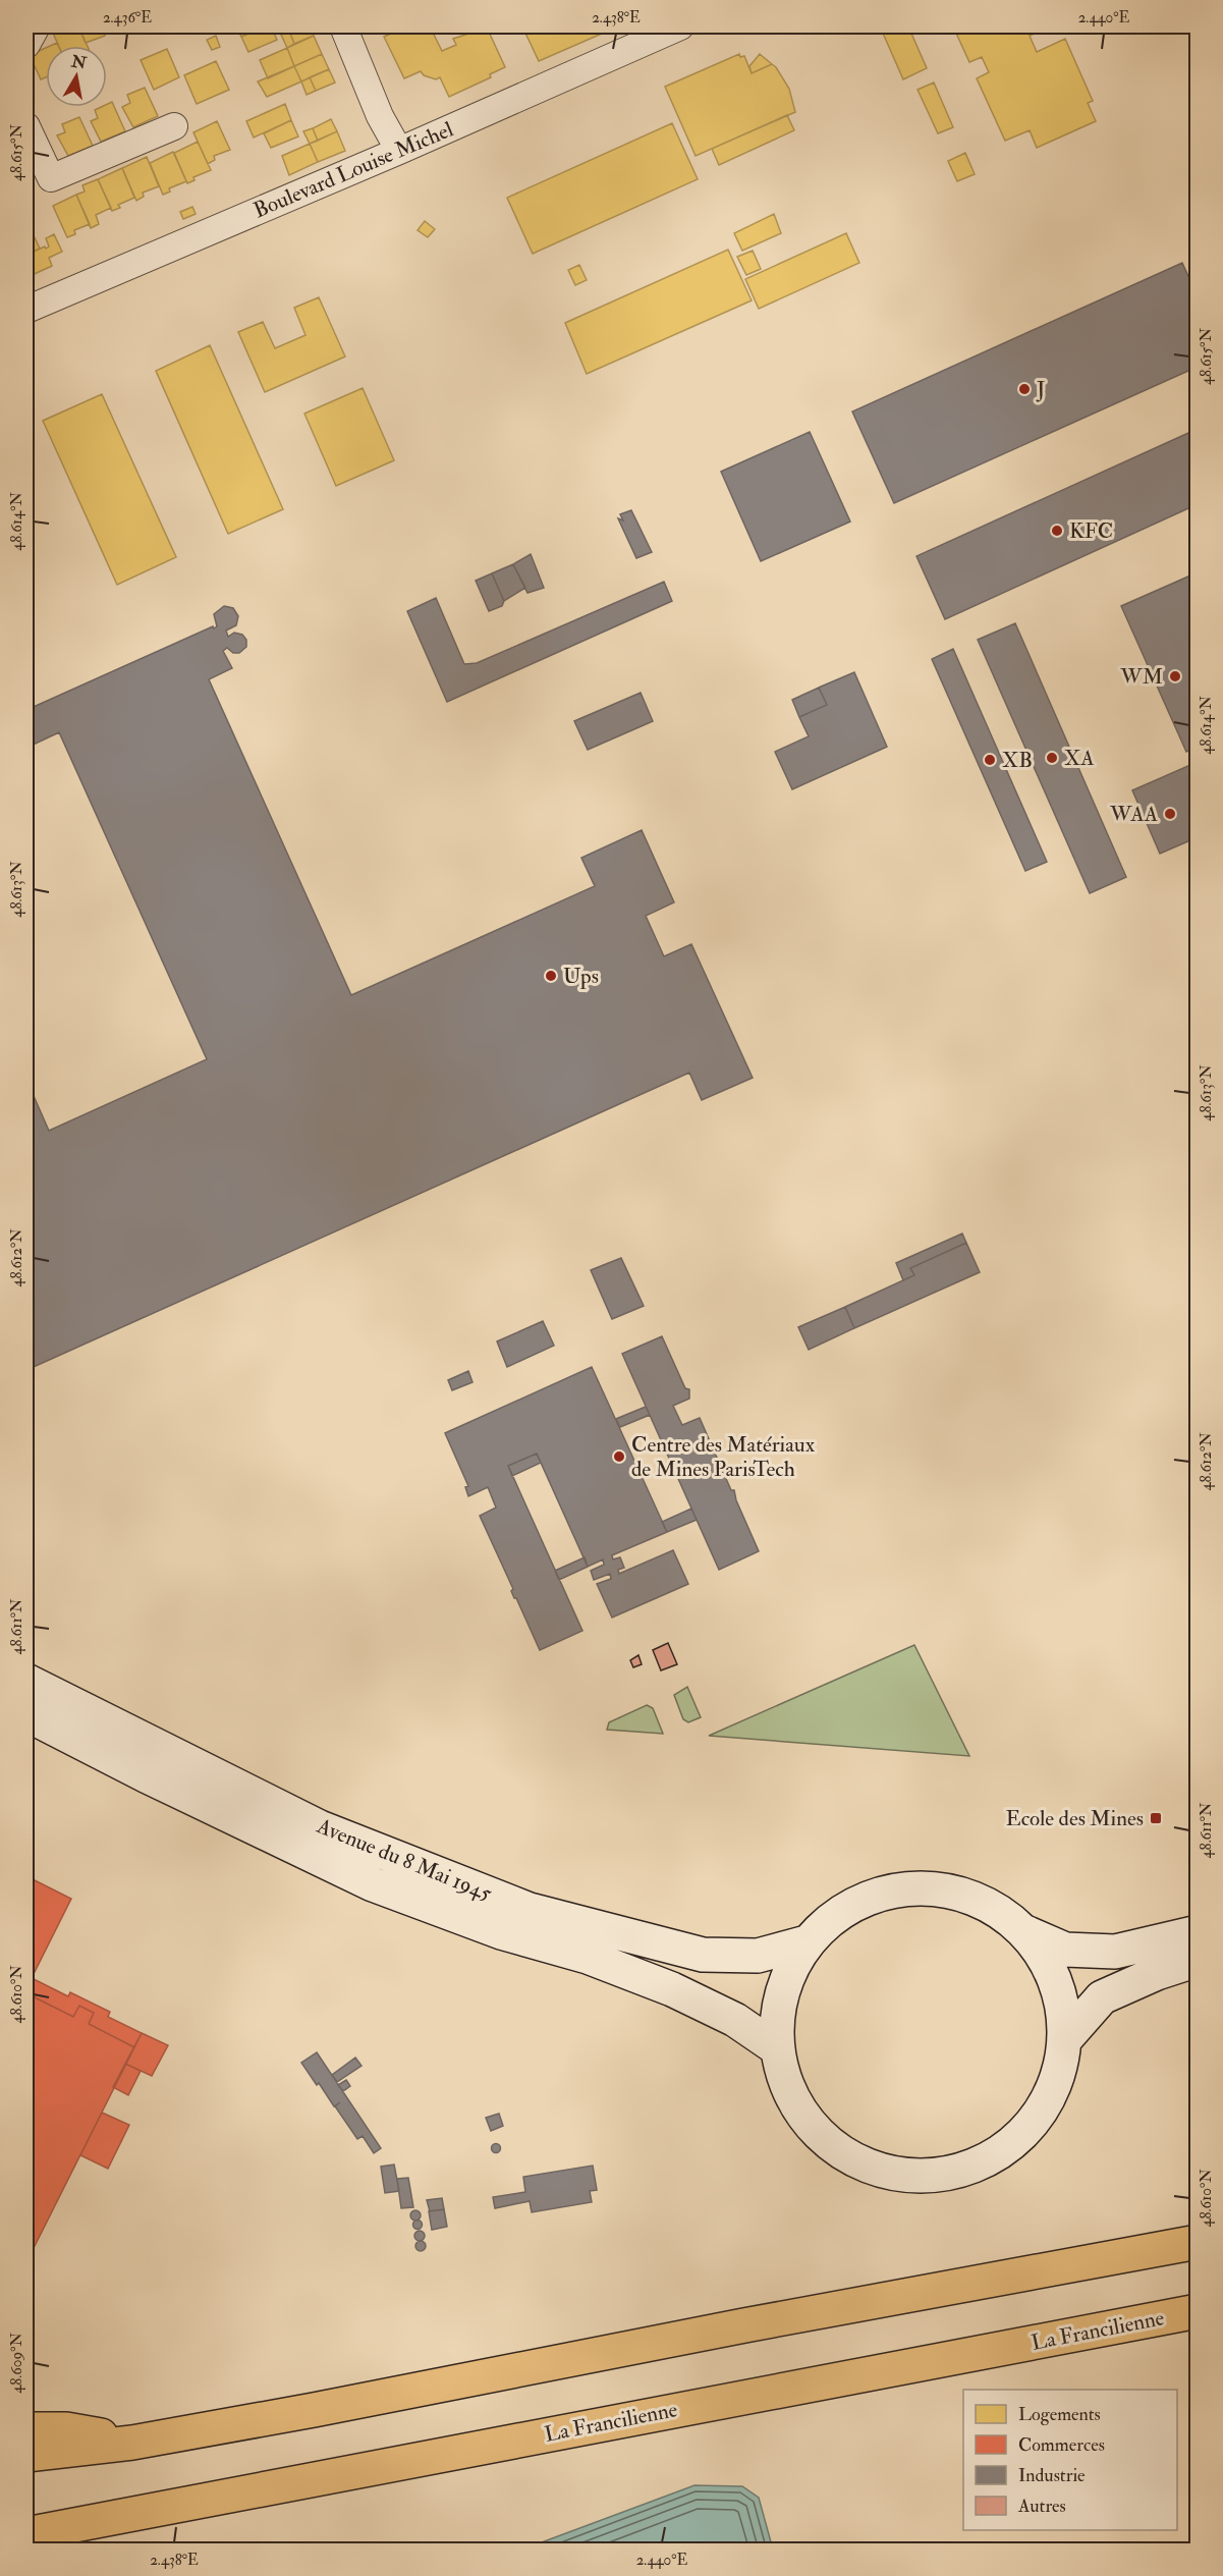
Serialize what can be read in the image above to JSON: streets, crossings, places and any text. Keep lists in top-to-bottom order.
{
  "streets": {
    "highway": ["La Francilienne"],
    "main road": ["Avenue du 8 Mai 1945"],
    "street": ["Boulevard Louise Michel"]
  },
  "places": {
    "other": [
      "J",
      "KFC",
      "WM",
      "XA",
      "XB",
      "WAA",
      "Ups",
      "Centre des Matériaux de Mines ParisTech"
    ],
    "transit": ["Ecole des Mines"]
  },
  "legend": [
    "Logements",
    "Commerces",
    "Industrie",
    "Autres"
  ],
  "north": "top",
  "coordinates": [
    "2.436°E",
    "2.438°E",
    "2.440°E",
    "48.615°N",
    "48.614°N",
    "48.613°N",
    "48.612°N",
    "48.611°N",
    "48.610°N",
    "48.609°N"
  ]
}
